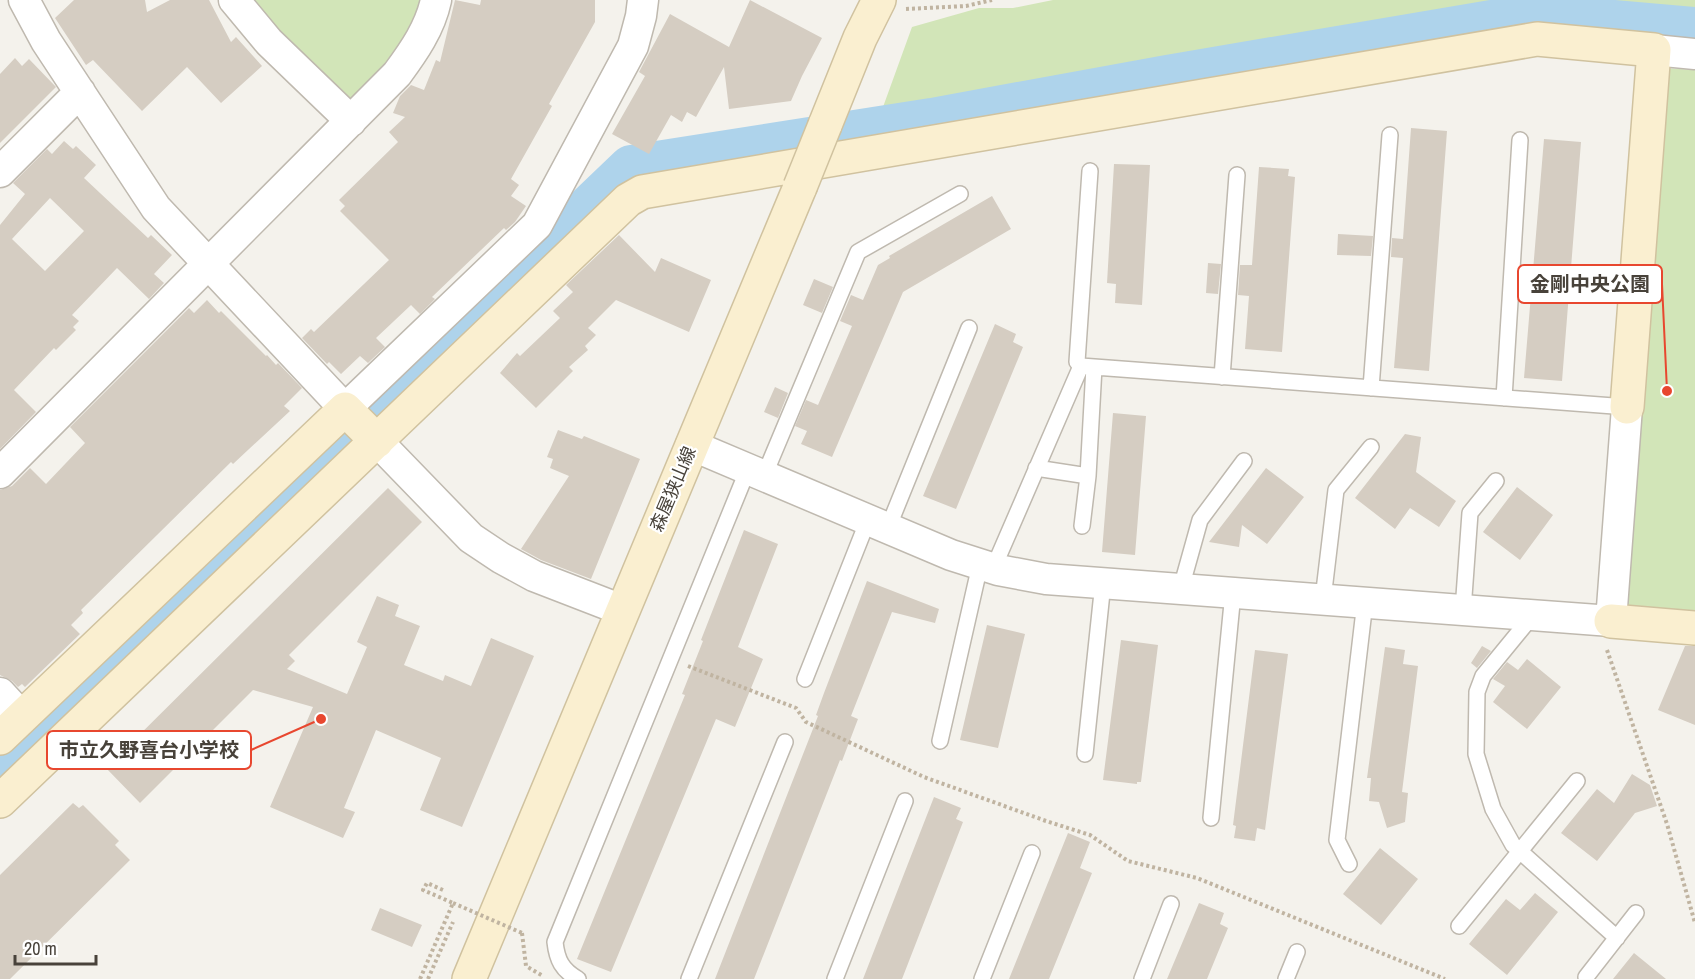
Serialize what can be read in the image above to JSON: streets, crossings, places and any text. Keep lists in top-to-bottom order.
{
  "streets": {
    "street": ["森屋狭山線"]
  },
  "places": ["金剛中央公園", "市立久野喜台小学校"],
  "scale_bar": "20 m"
}
